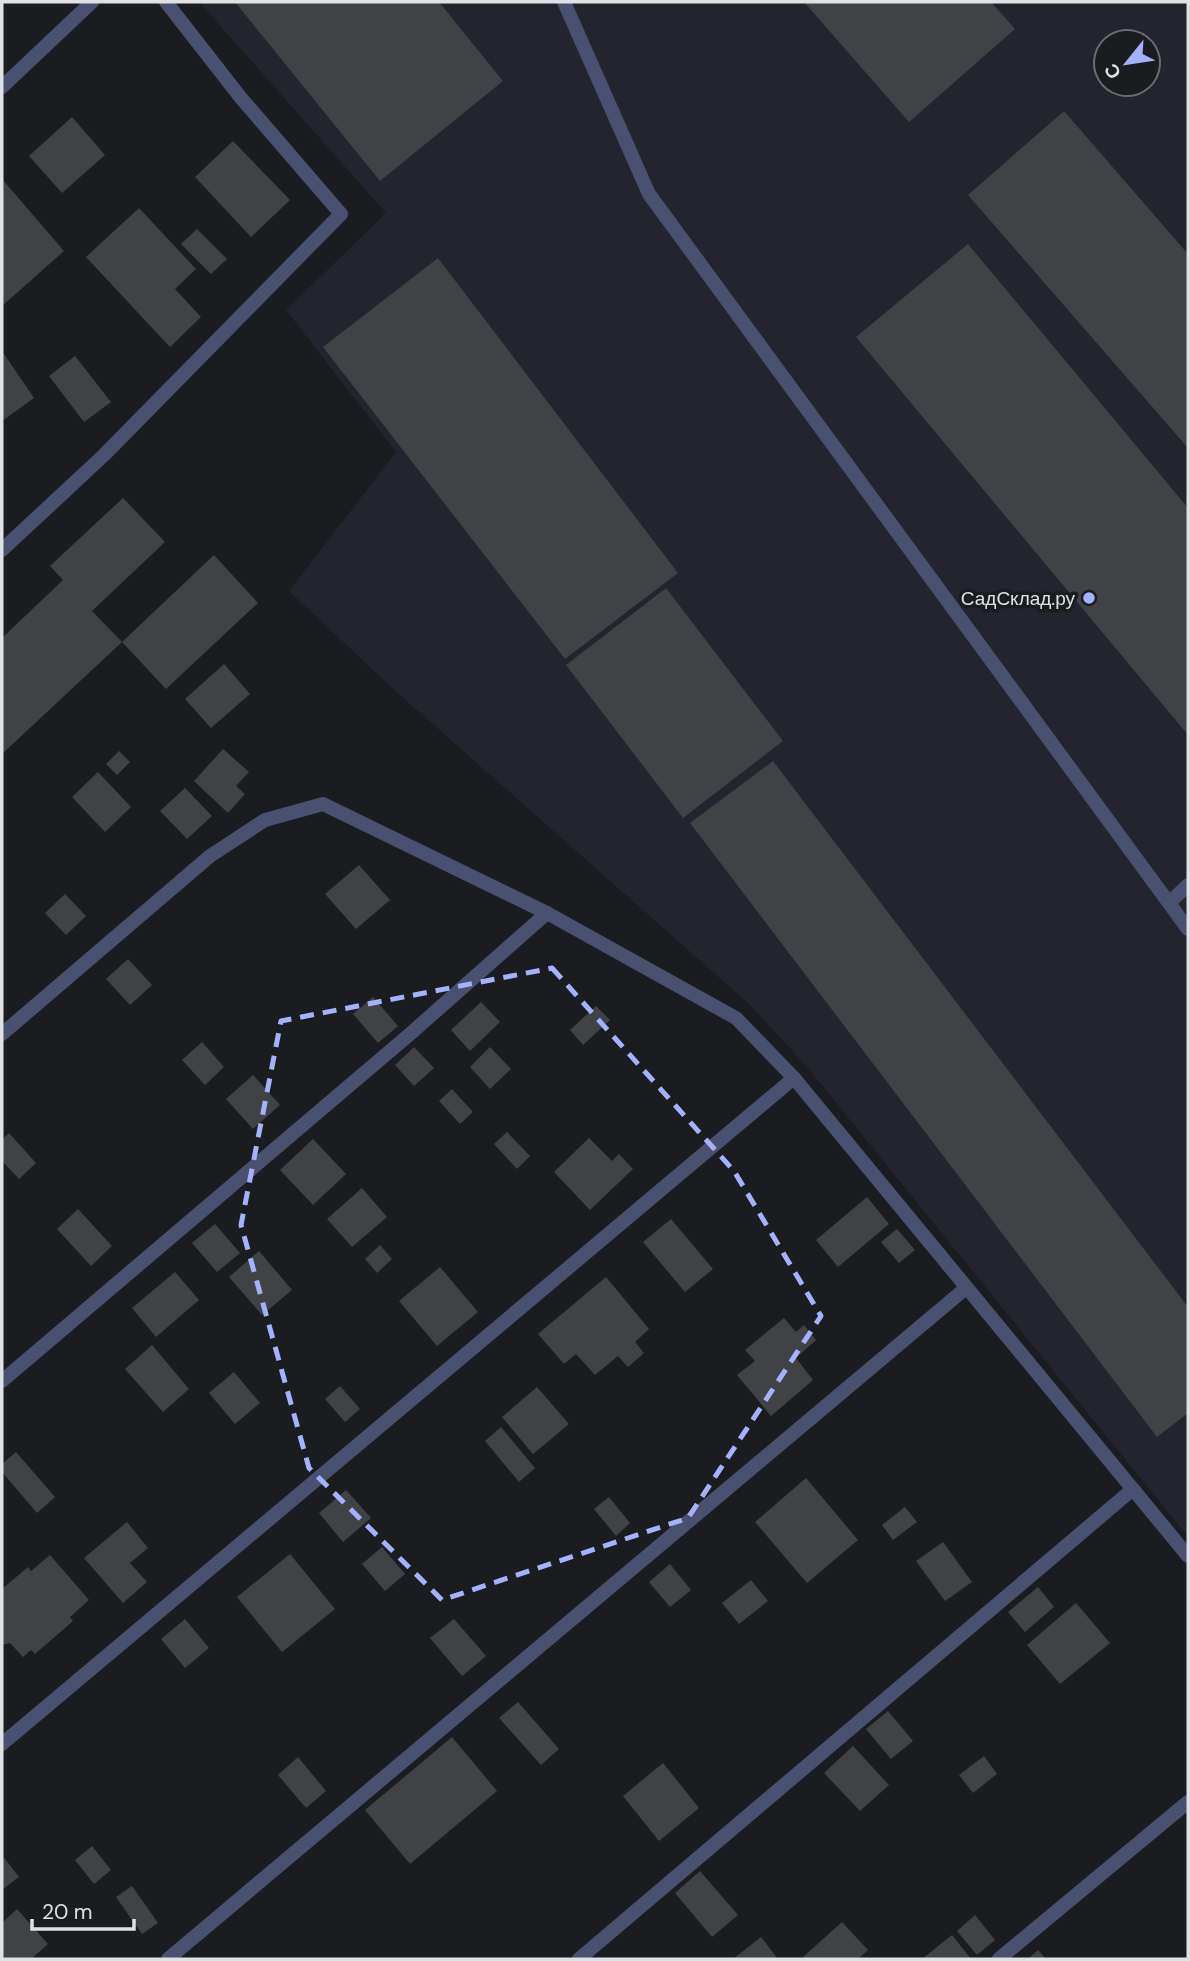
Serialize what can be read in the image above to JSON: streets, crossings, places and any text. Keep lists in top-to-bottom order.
{
  "places": ["СадСклад.ру"],
  "scale_bar": "20 m",
  "north": "bottom left"
}
